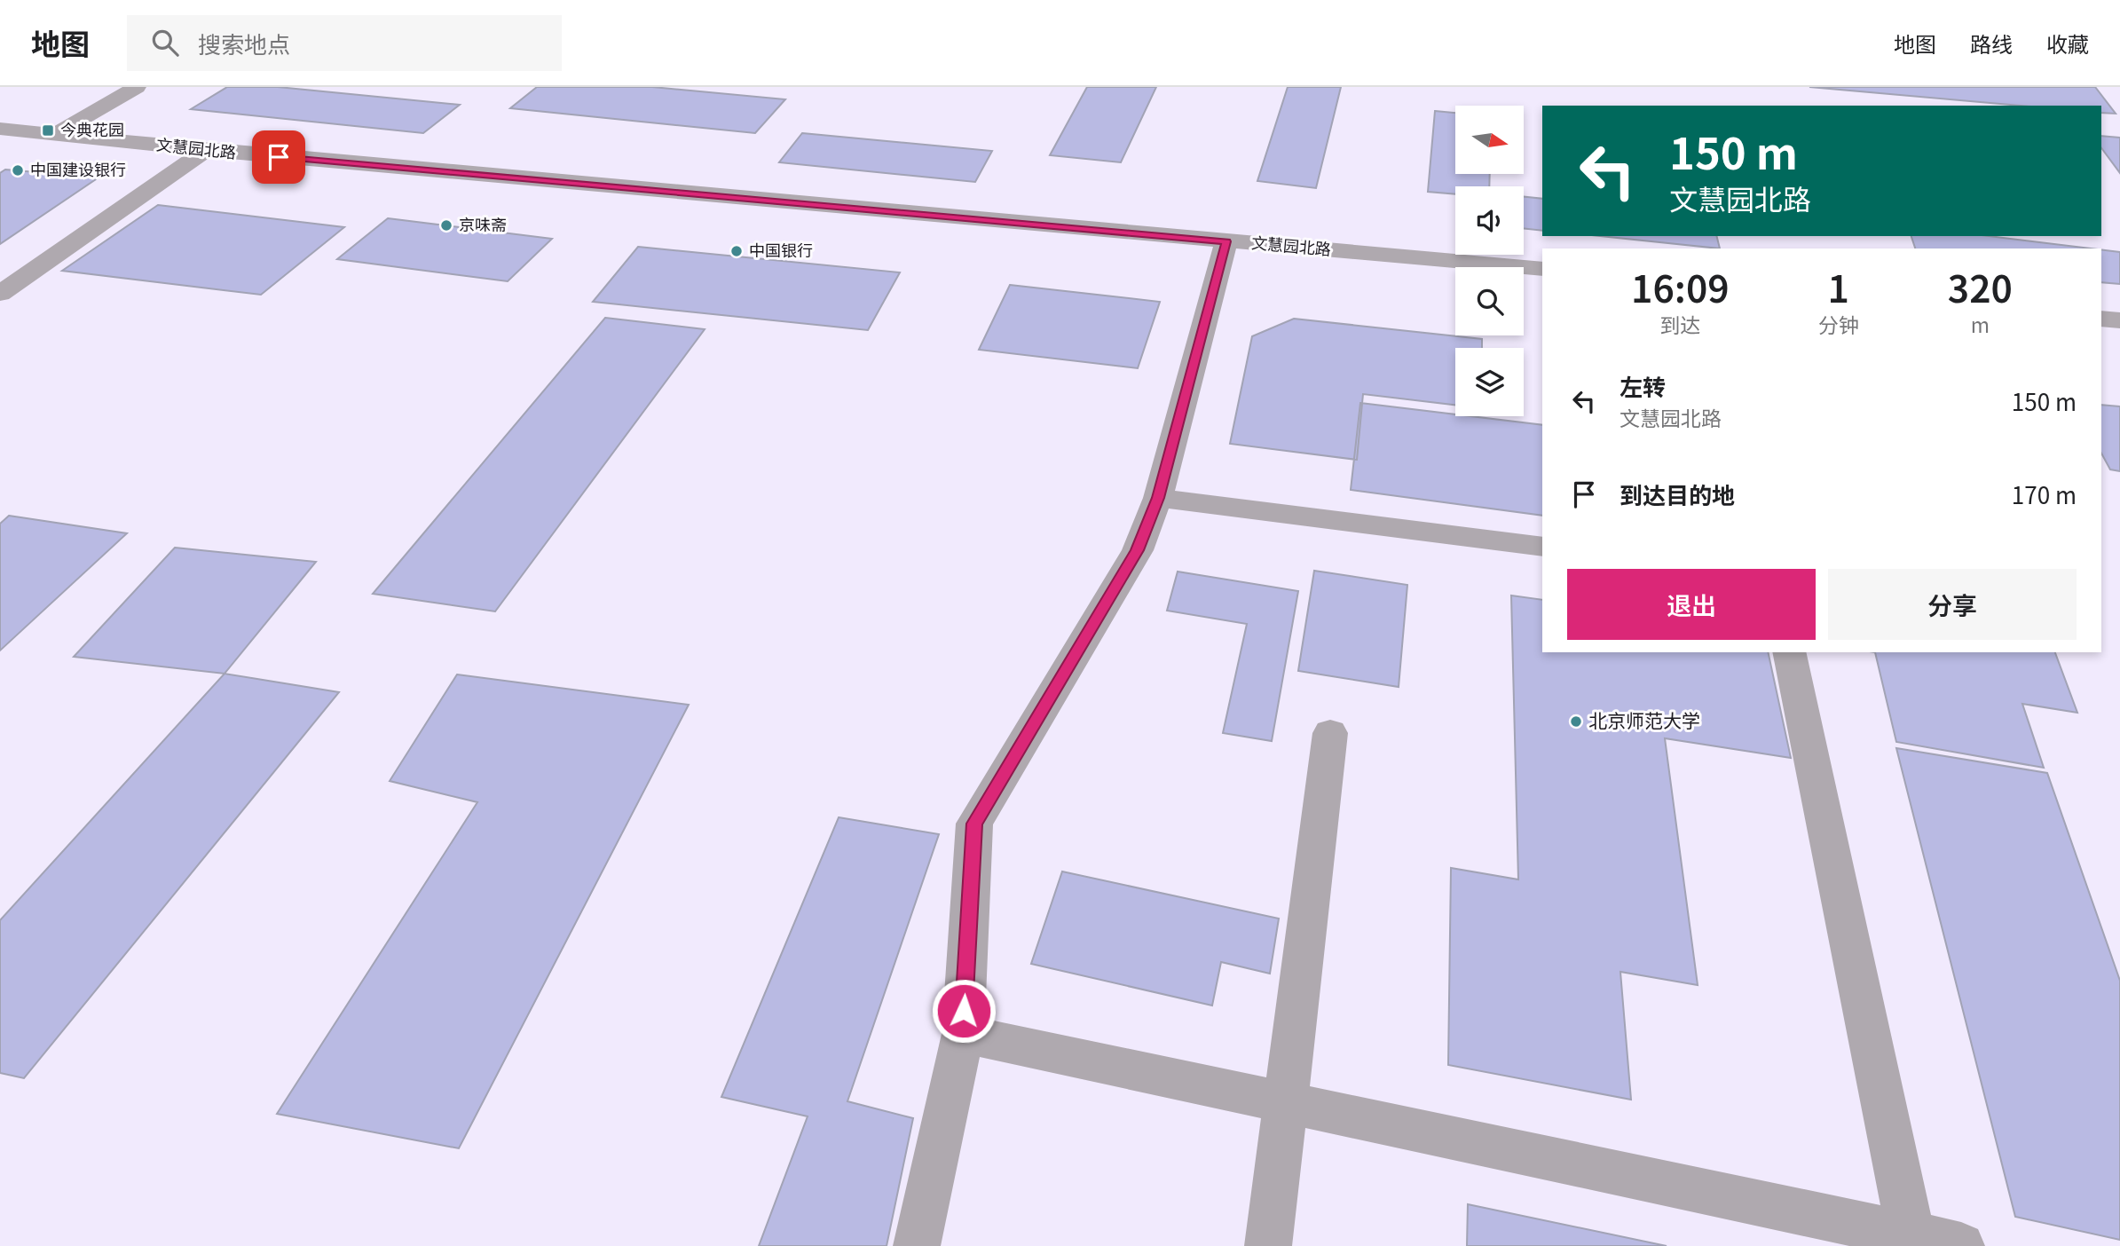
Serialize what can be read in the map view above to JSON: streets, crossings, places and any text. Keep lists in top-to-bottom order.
{
  "streets": {
    "street": ["文慧园北路"]
  },
  "places": {
    "transit": ["今典花园"],
    "other": [
      "中国建设银行",
      "京味斋",
      "中国银行",
      "北京师范大学"
    ]
  },
  "north": "right",
  "page": {
    "header": "地图",
    "search": "搜索地点",
    "nav": ["地图", "路线", "收藏"],
    "turn": ["150 m", "文慧园北路"],
    "eta": [
      "16:09",
      "到达",
      "1",
      "分钟",
      "320",
      "m"
    ],
    "list": [
      {
        "name": "左转",
        "note": "文慧园北路",
        "value": "150 m"
      },
      {
        "name": "到达目的地",
        "value": "170 m"
      }
    ],
    "buttons": ["退出", "分享"]
  }
}
